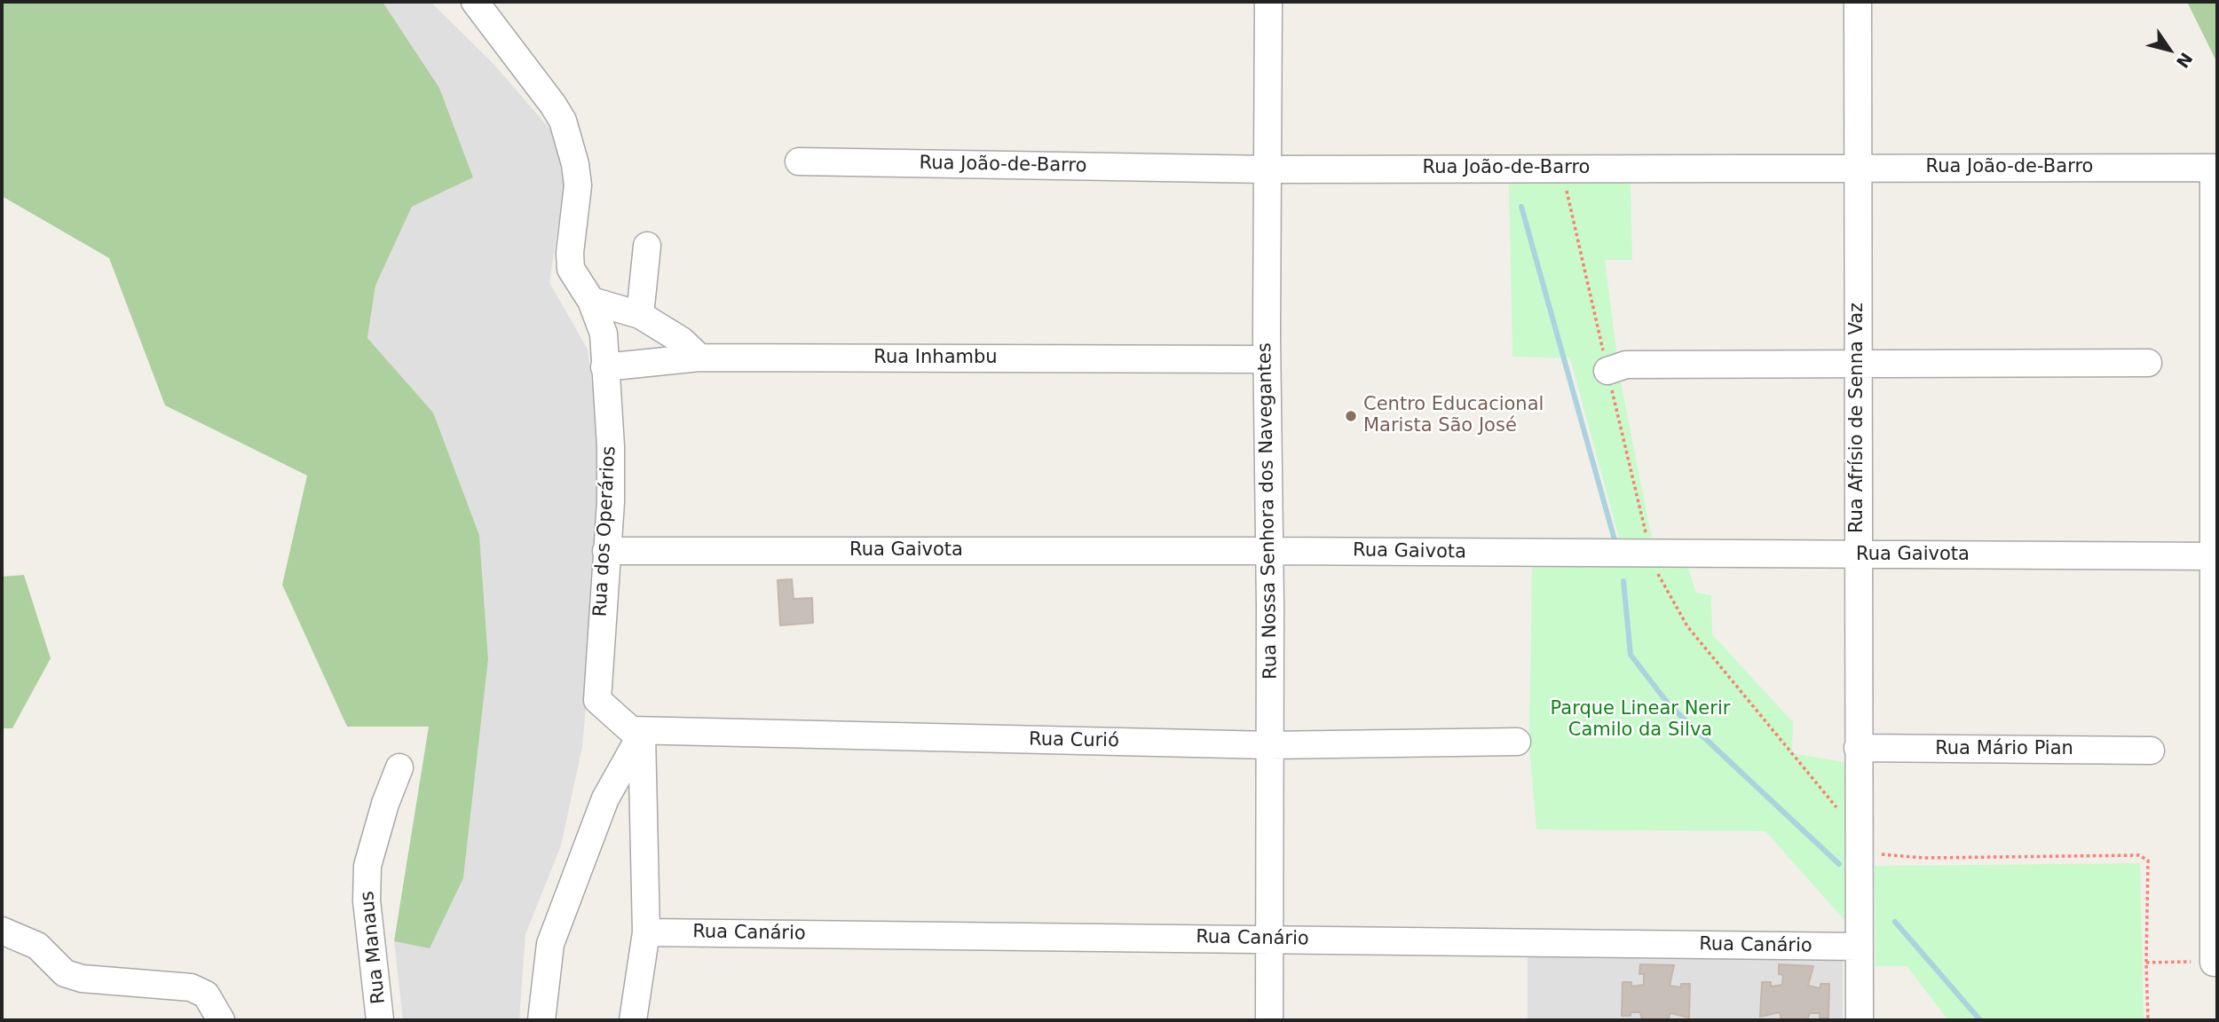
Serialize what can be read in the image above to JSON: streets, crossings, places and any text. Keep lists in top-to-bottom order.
{
  "streets": {
    "street": [
      "Rua João-de-Barro",
      "Rua Inhambu",
      "Rua Afrísio de Senna Vaz",
      "Rua Nossa Senhora dos Navegantes",
      "Rua dos Operários",
      "Rua Gaivota",
      "Rua Curió",
      "Rua Mário Pian",
      "Rua Canário",
      "Rua Manaus"
    ]
  },
  "crossings": [
    ["Rua João-de-Barro", "Rua Afrísio de Senna Vaz"],
    ["Rua João-de-Barro", "Rua Nossa Senhora dos Navegantes"],
    ["Rua João-de-Barro", "Rua Gaivota"],
    ["Rua Inhambu", "Rua Nossa Senhora dos Navegantes"],
    ["Rua Inhambu", "Rua dos Operários"],
    ["Rua Afrísio de Senna Vaz", "Rua Gaivota"],
    ["Rua Afrísio de Senna Vaz", "Rua Mário Pian"],
    ["Rua Afrísio de Senna Vaz", "Rua Canário"],
    ["Rua Nossa Senhora dos Navegantes", "Rua Gaivota"],
    ["Rua Nossa Senhora dos Navegantes", "Rua Curió"],
    ["Rua Nossa Senhora dos Navegantes", "Rua Canário"],
    ["Rua dos Operários", "Rua Gaivota"],
    ["Rua dos Operários", "Rua Curió"]
  ],
  "parks": ["Parque Linear Nerir Camilo da Silva"],
  "places": ["Centro Educacional Marista São José"],
  "north": "bottom right"
}
